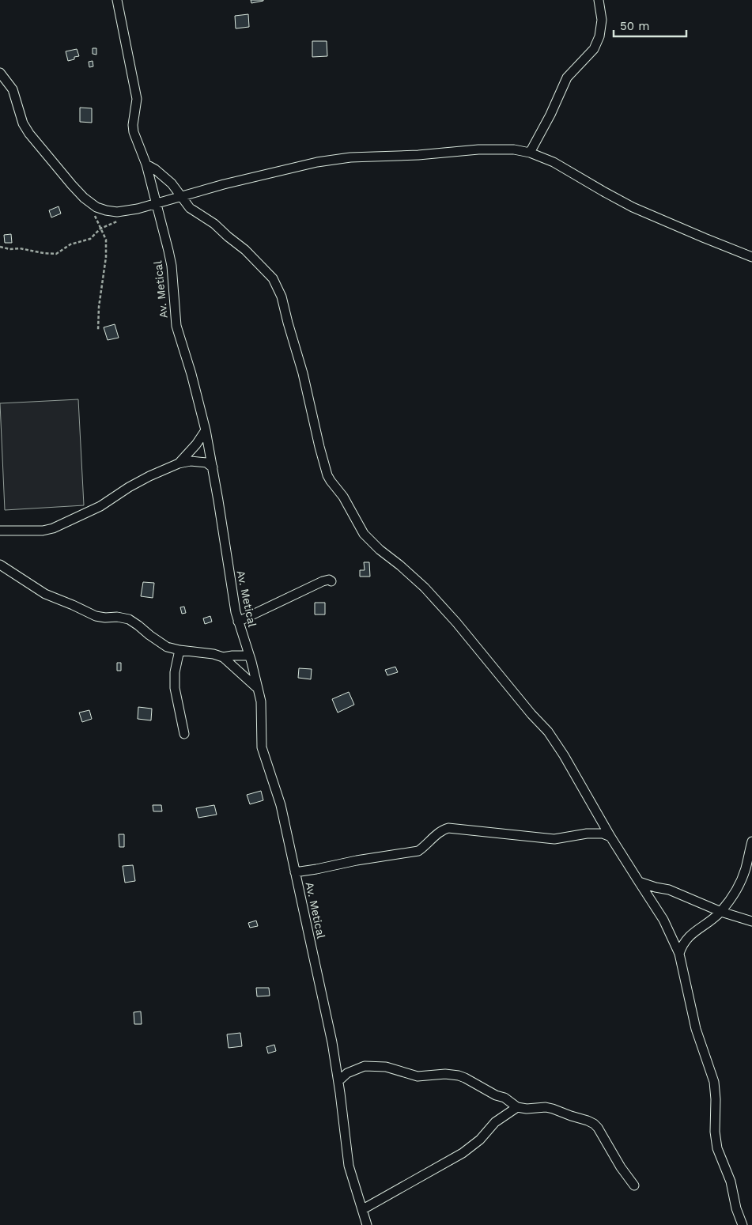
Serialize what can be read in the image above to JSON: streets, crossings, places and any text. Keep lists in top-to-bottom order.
{
  "streets": {
    "street": ["Av. Metical"]
  },
  "scale_bar": "50 m"
}
